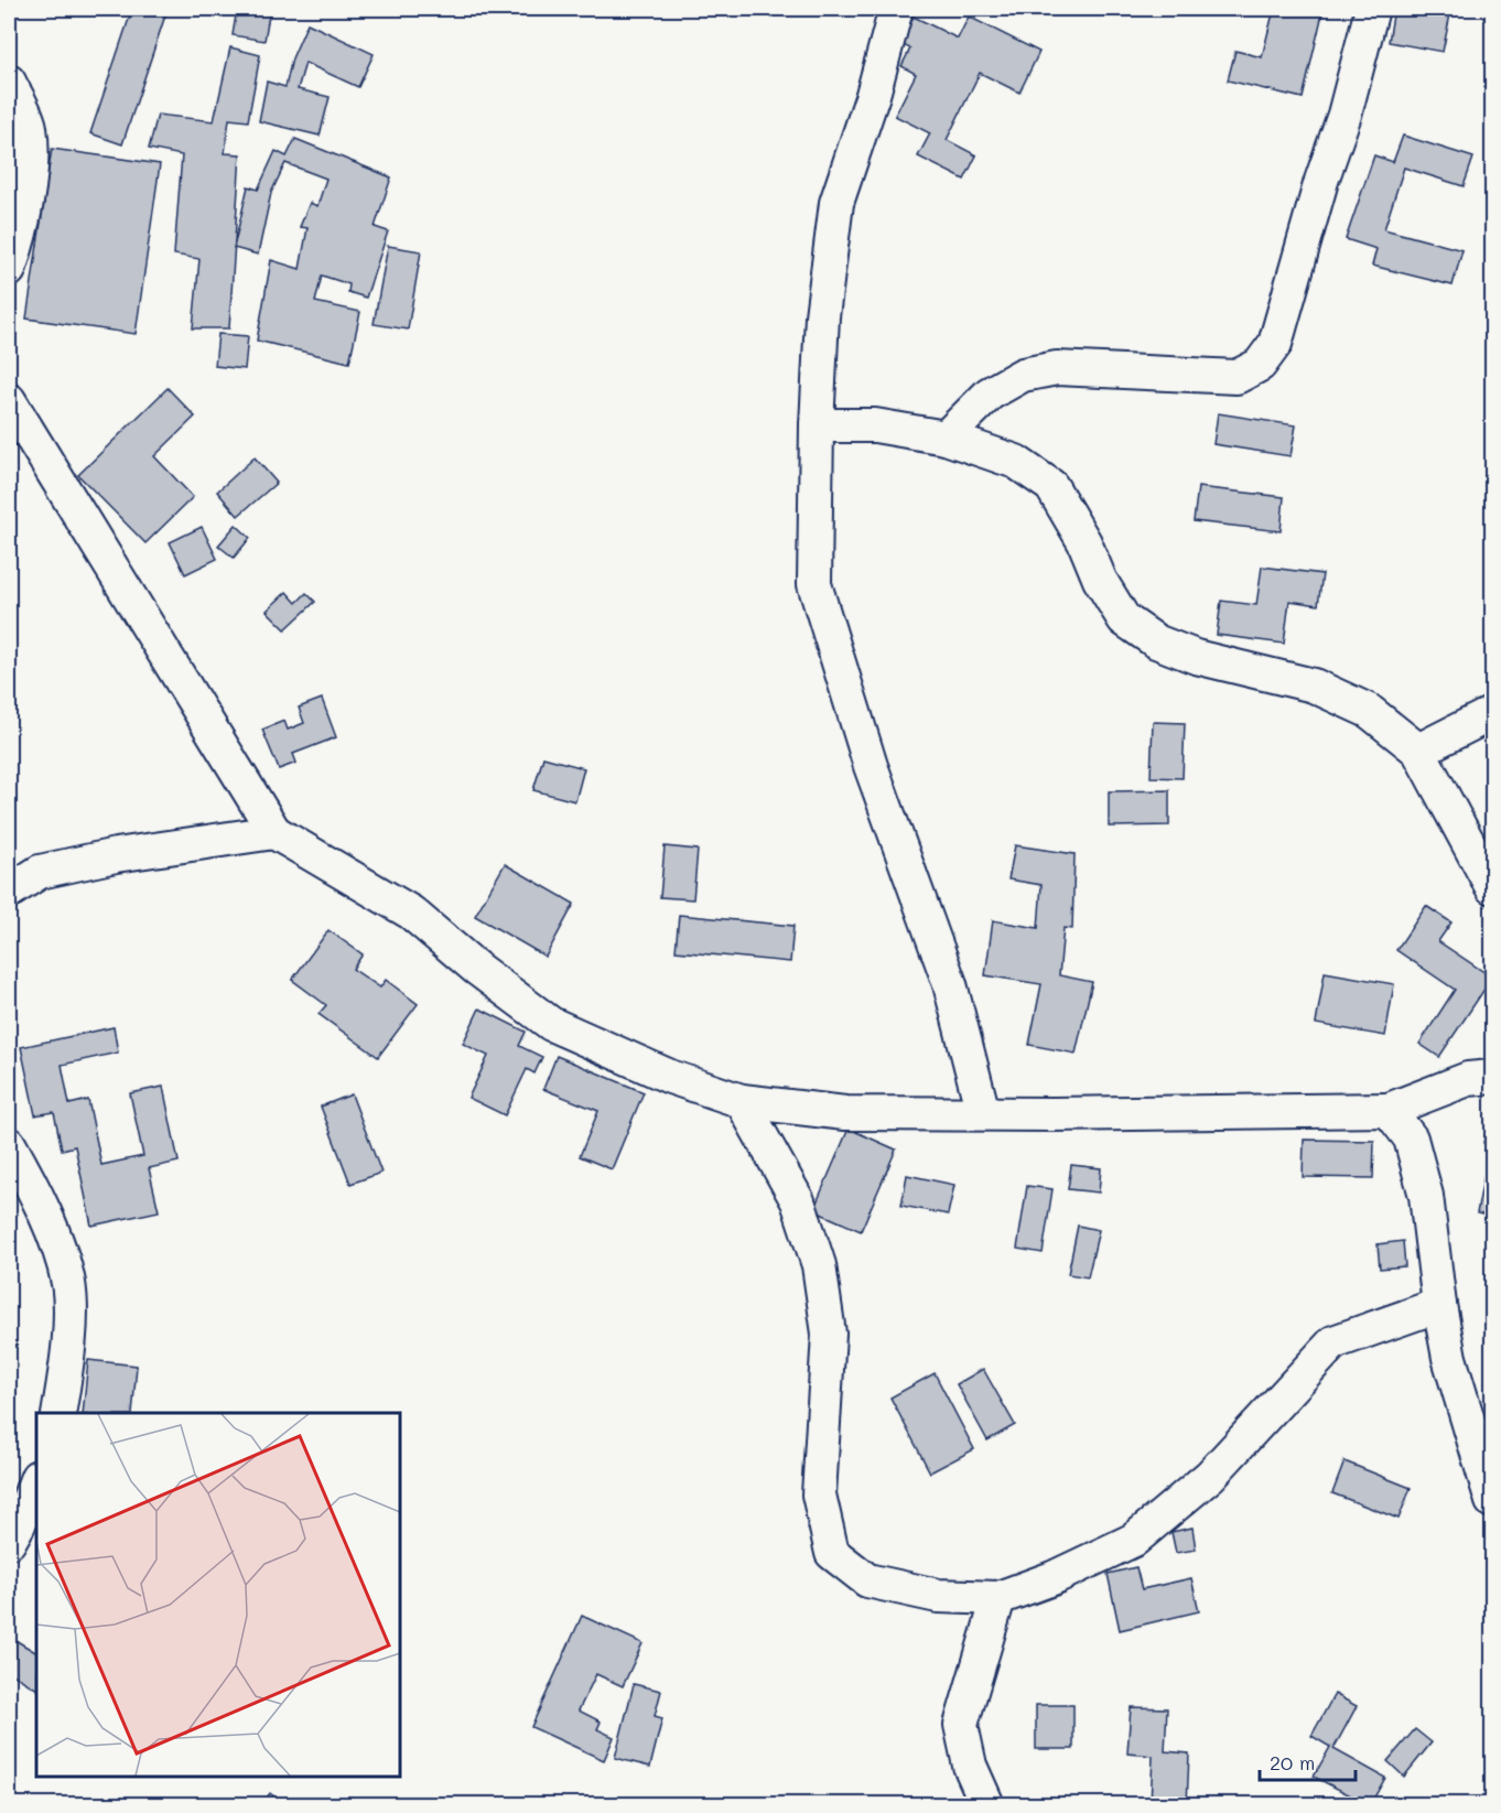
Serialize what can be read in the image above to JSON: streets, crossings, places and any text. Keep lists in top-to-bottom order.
{
  "scale_bar": "20 m"
}
